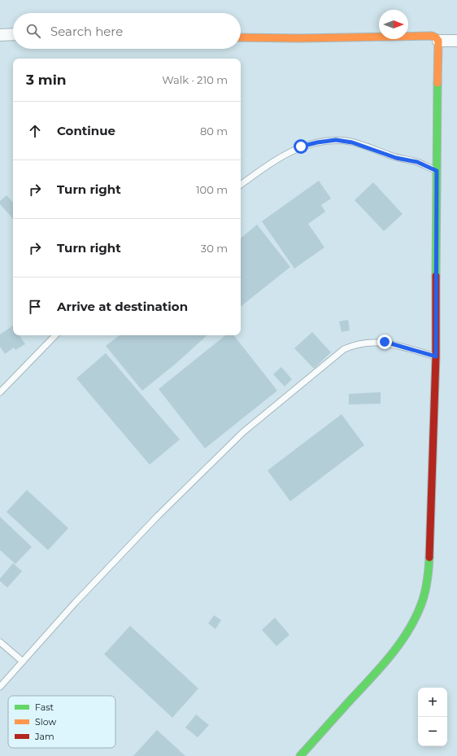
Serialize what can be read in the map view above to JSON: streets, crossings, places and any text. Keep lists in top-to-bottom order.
{
  "legend": ["Fast", "Slow", "Jam"],
  "north": "right",
  "page": {
    "search": "Search here",
    "heading": ["3 min", "Walk · 210 m"],
    "list": [
      ["Continue", "80 m"],
      ["Turn right", "100 m"],
      ["Turn right", "30 m"],
      "Arrive at destination"
    ],
    "map_buttons": ["+", "−"]
  }
}
